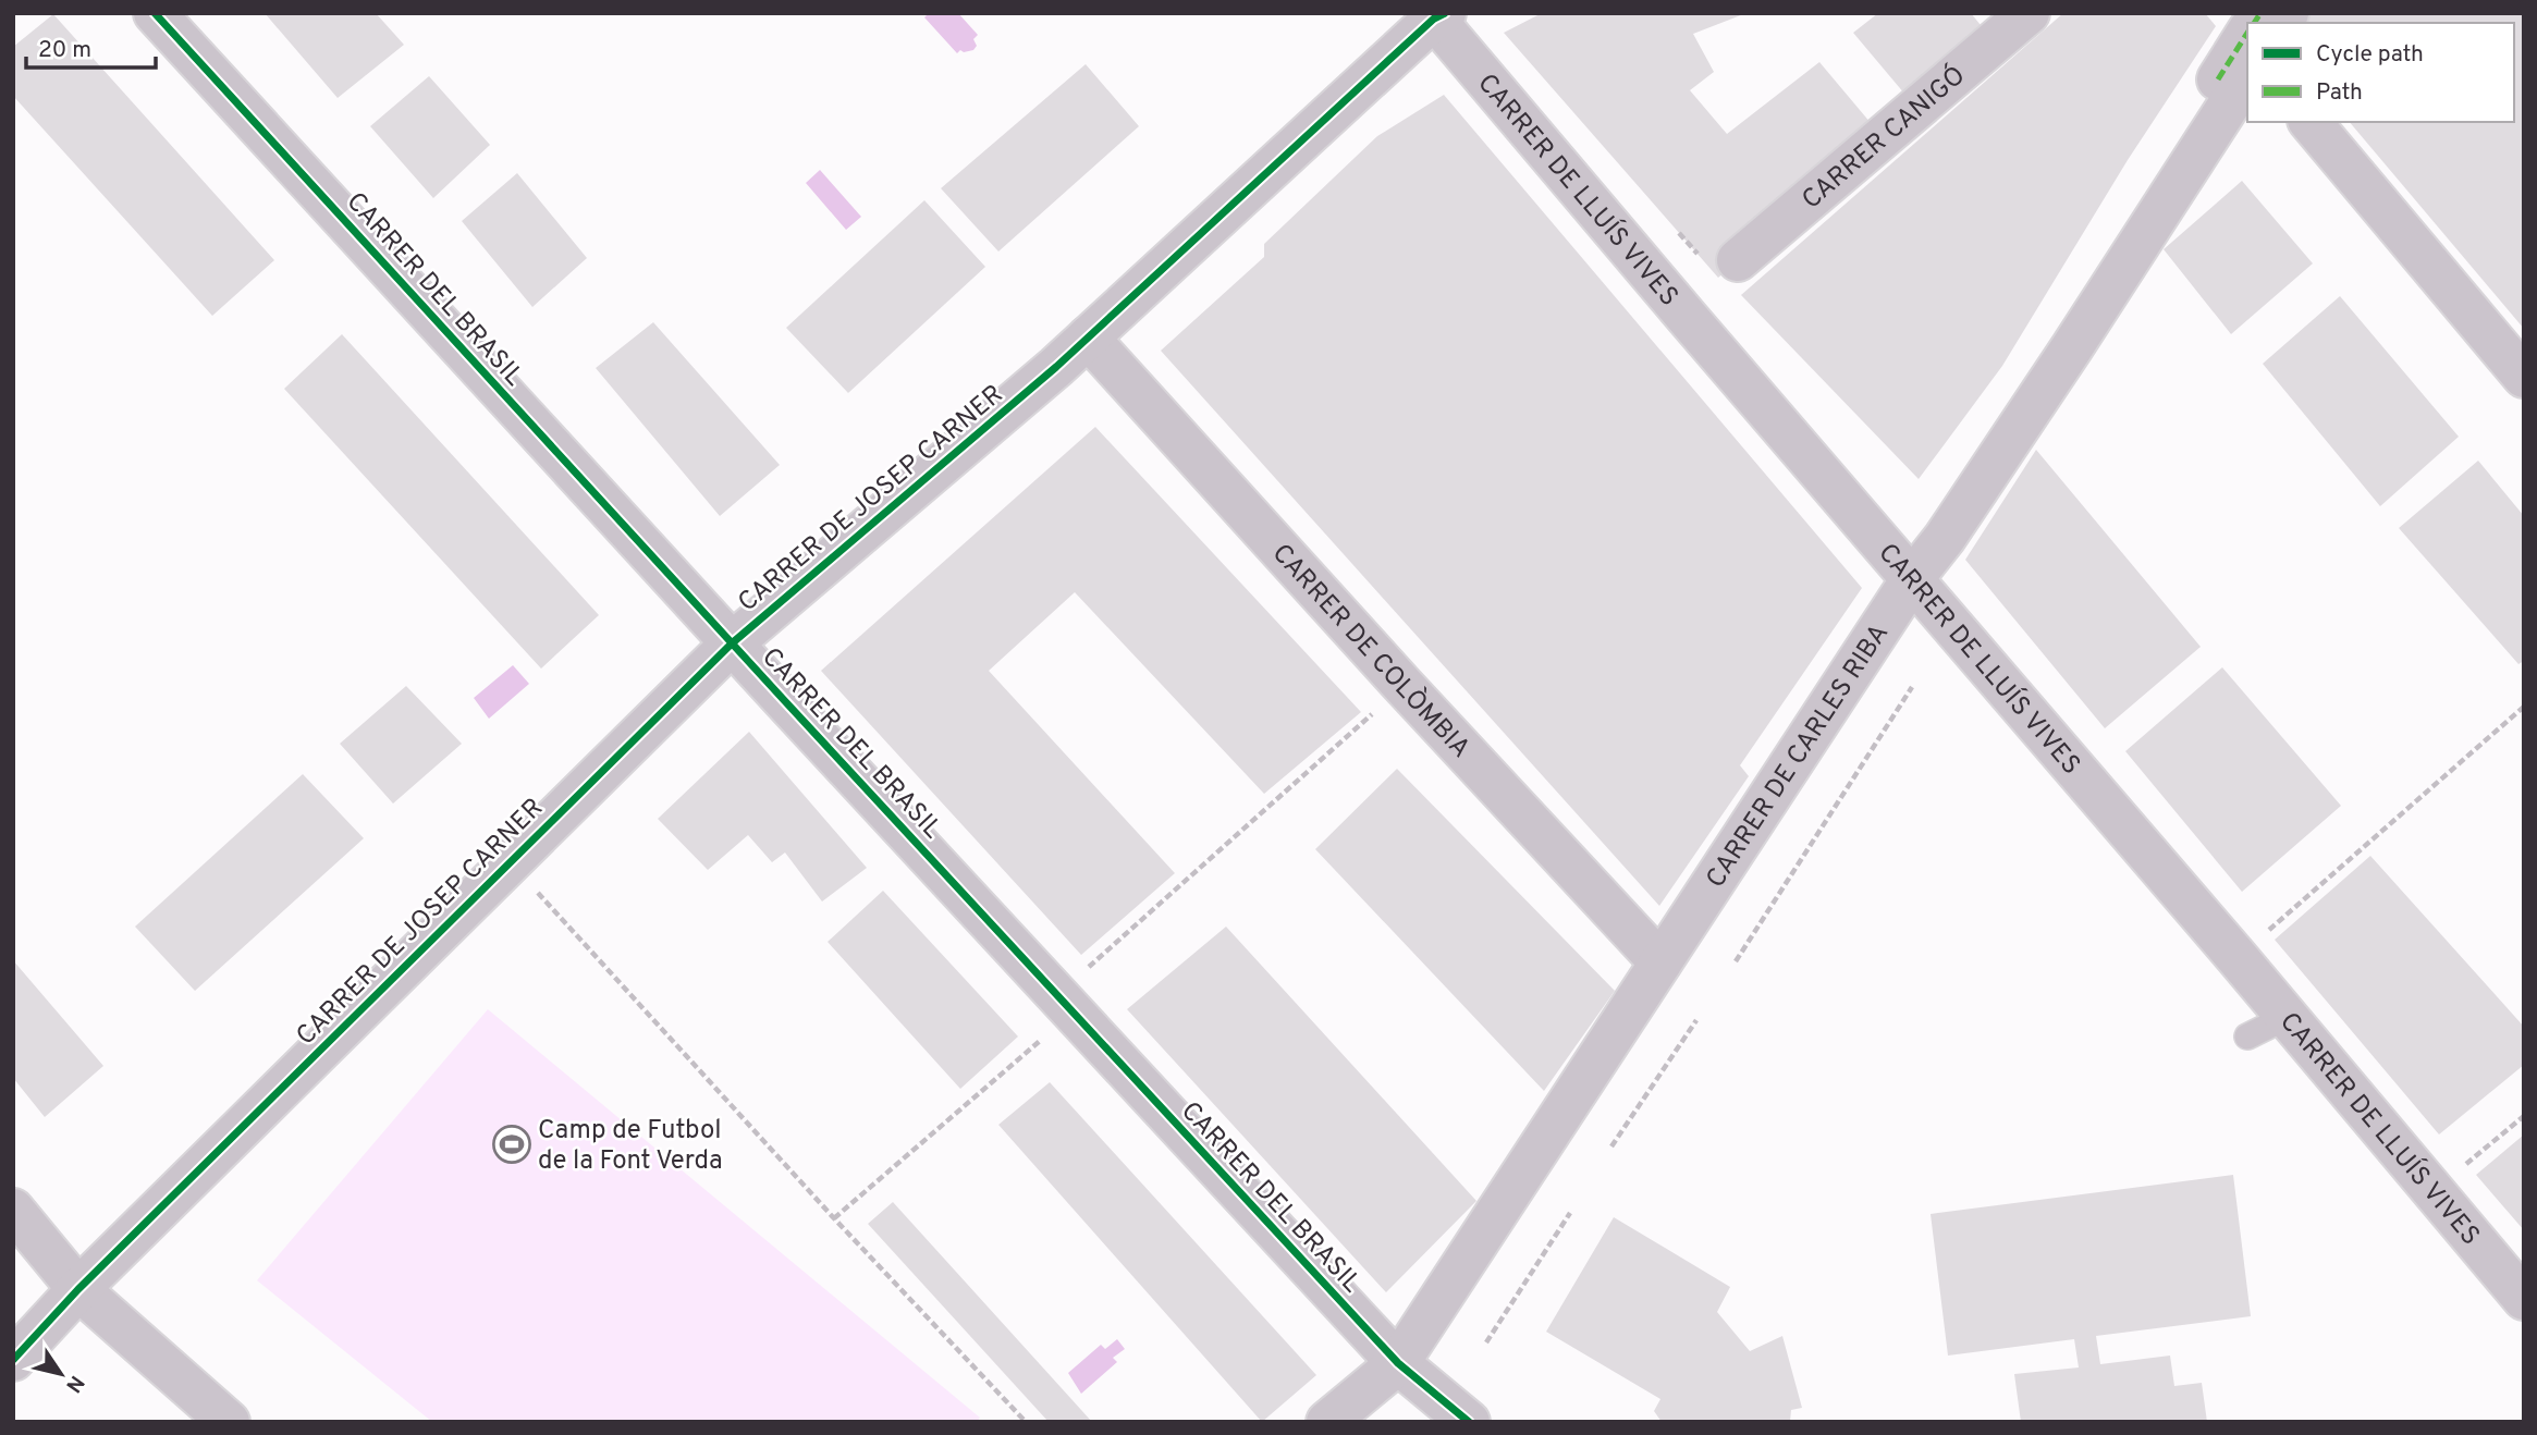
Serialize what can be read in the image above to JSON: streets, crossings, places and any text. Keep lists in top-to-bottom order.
{
  "streets": {
    "street": [
      "CARRER CANIGÓ",
      "CARRER DE LLUÍS VIVES",
      "CARRER DEL BRASIL",
      "CARRER DE JOSEP CARNER",
      "CARRER DE COLÒMBIA",
      "CARRER DE CARLES RIBA"
    ]
  },
  "crossings": [
    ["CARRER DE LLUÍS VIVES", "CARRER DE JOSEP CARNER"],
    ["CARRER DE LLUÍS VIVES", "CARRER DE CARLES RIBA"],
    ["CARRER DEL BRASIL", "CARRER DE JOSEP CARNER"],
    ["CARRER DEL BRASIL", "CARRER DE CARLES RIBA"],
    ["CARRER DE JOSEP CARNER", "CARRER DE COLÒMBIA"],
    ["CARRER DE COLÒMBIA", "CARRER DE CARLES RIBA"]
  ],
  "places": {
    "sports": ["Camp de Futbol de la Font Verda"]
  },
  "legend": ["Cycle path", "Path"],
  "scale_bar": "20 m",
  "north": "bottom right"
}
